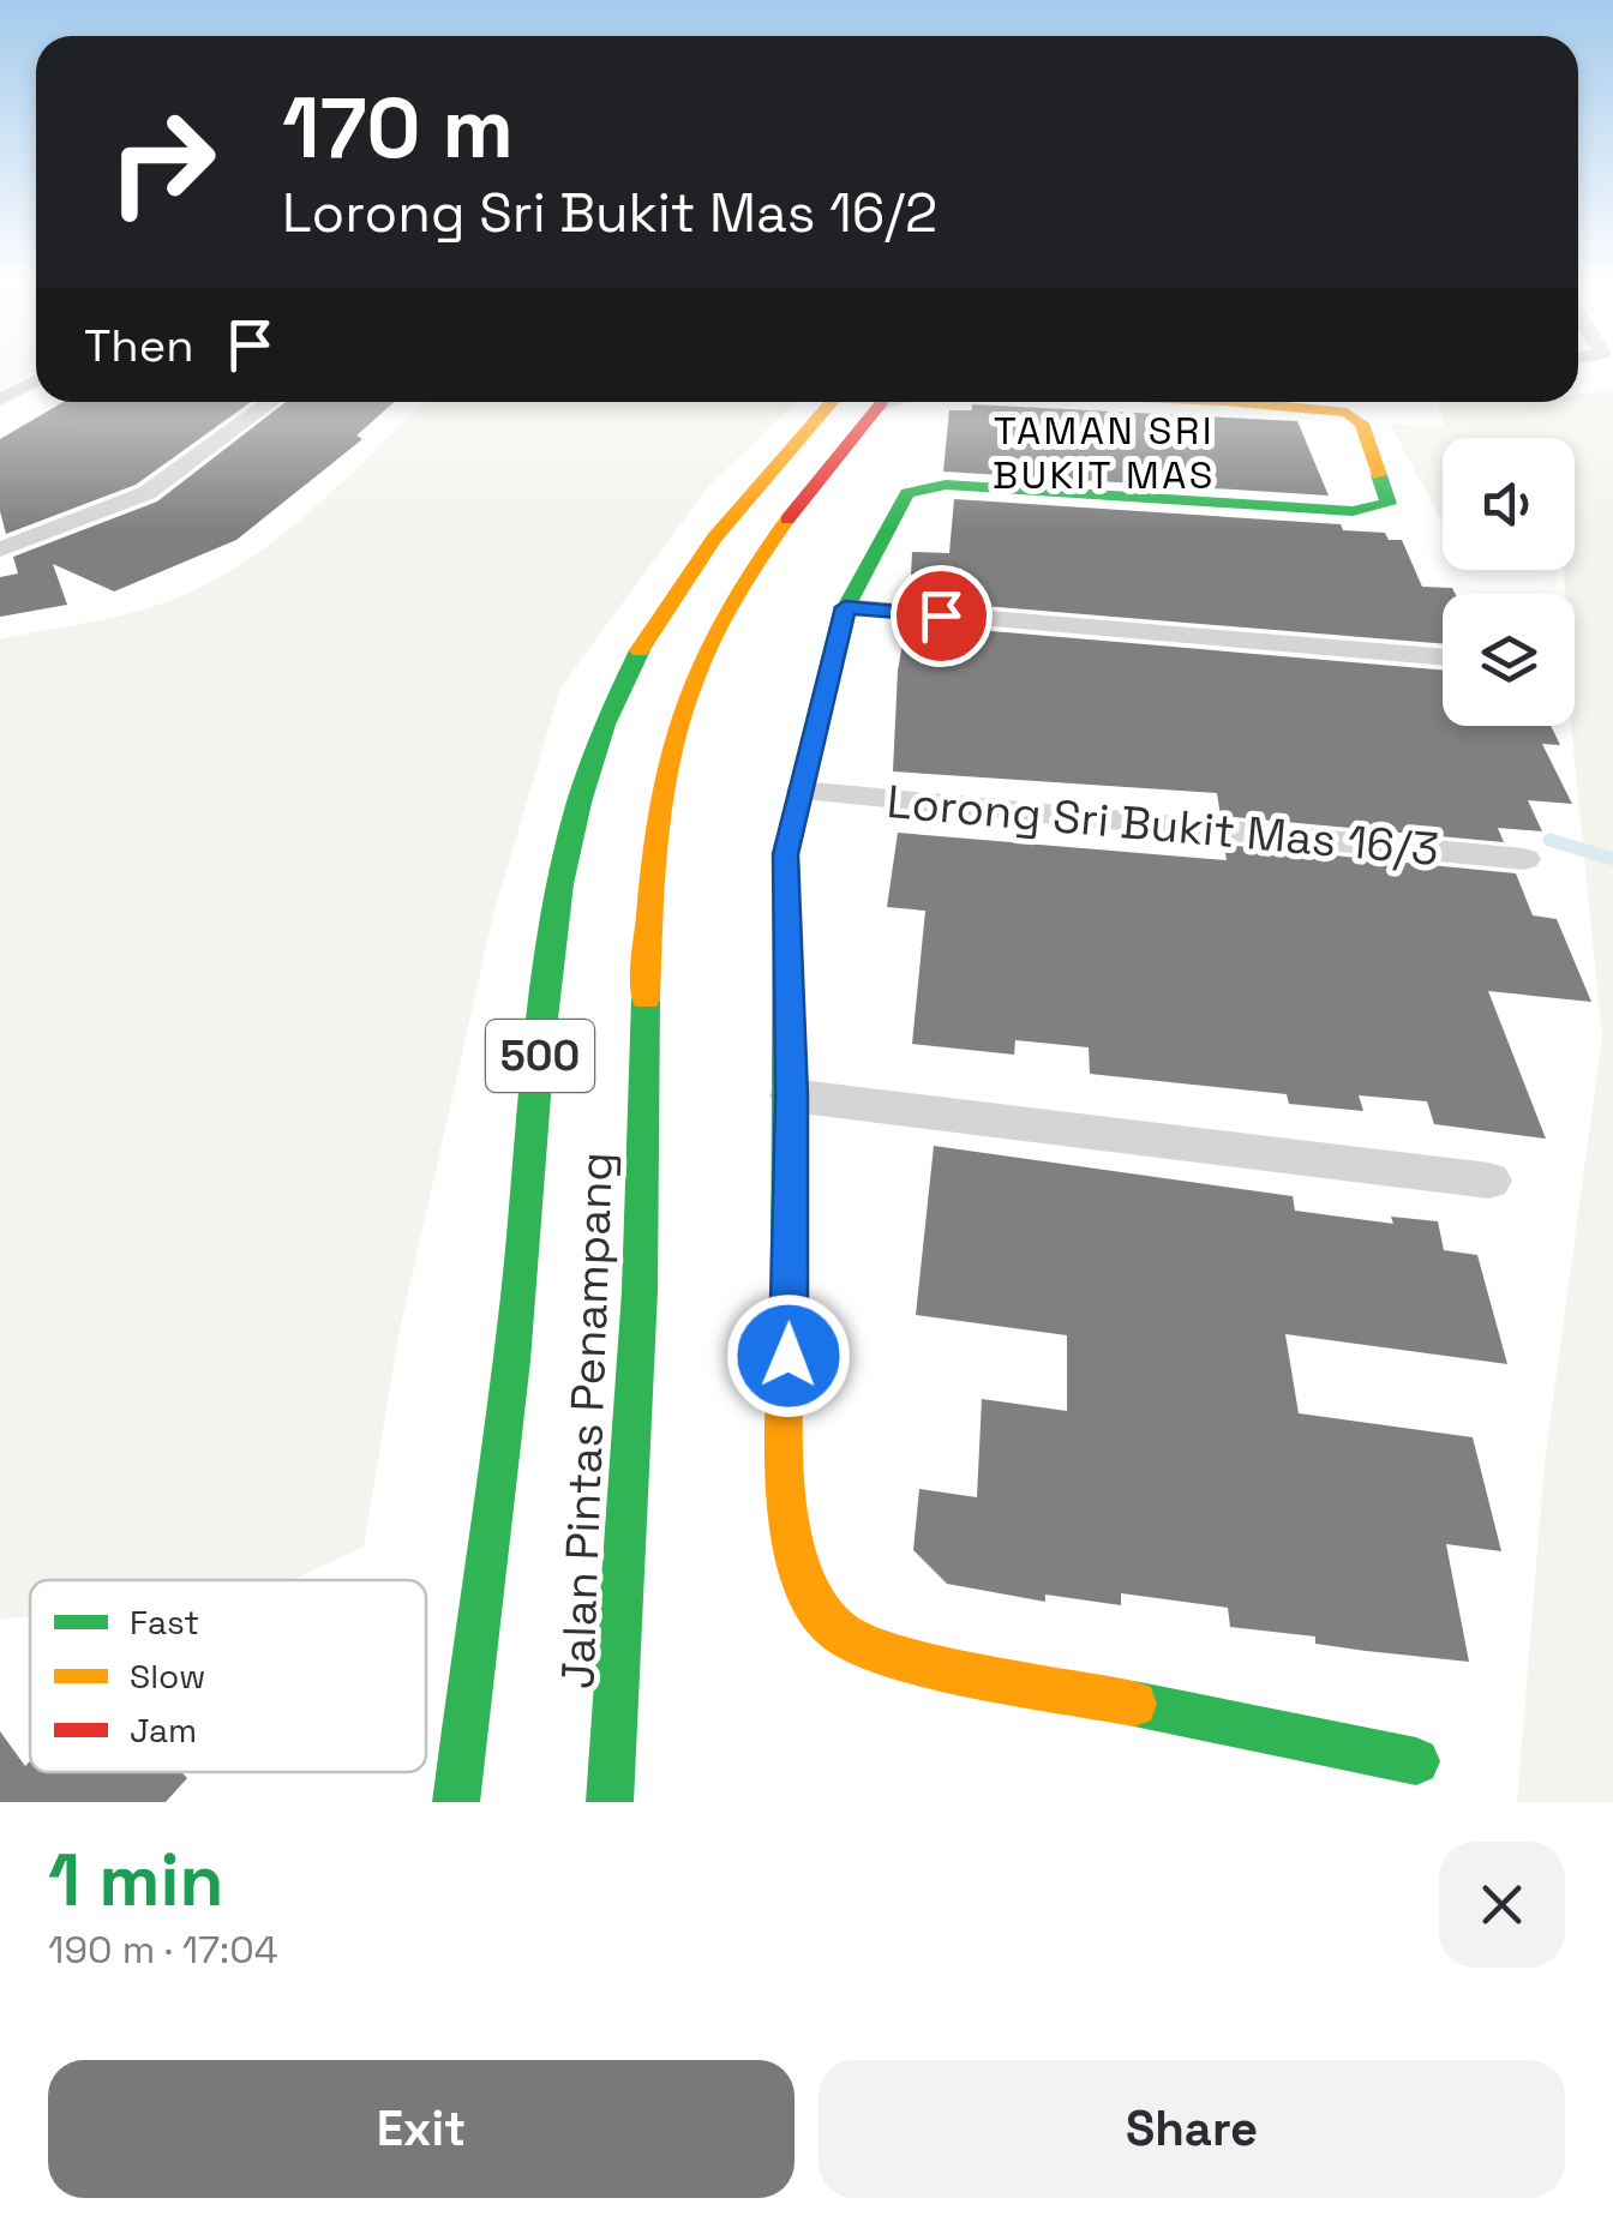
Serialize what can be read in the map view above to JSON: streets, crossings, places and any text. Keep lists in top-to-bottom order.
{
  "streets": {
    "main road": ["500", "Jalan Pintas Penampang"],
    "street": ["Lorong Sri Bukit Mas 16/3"]
  },
  "districts": ["TAMAN SRI BUKIT MAS"],
  "legend": ["Fast", "Slow", "Jam"],
  "page": {
    "turn": ["170 m", "Lorong Sri Bukit Mas 16/2"],
    "then": "Then",
    "heading": ["1 min", "190 m · 17:04"],
    "buttons": ["Exit", "Share"]
  }
}
